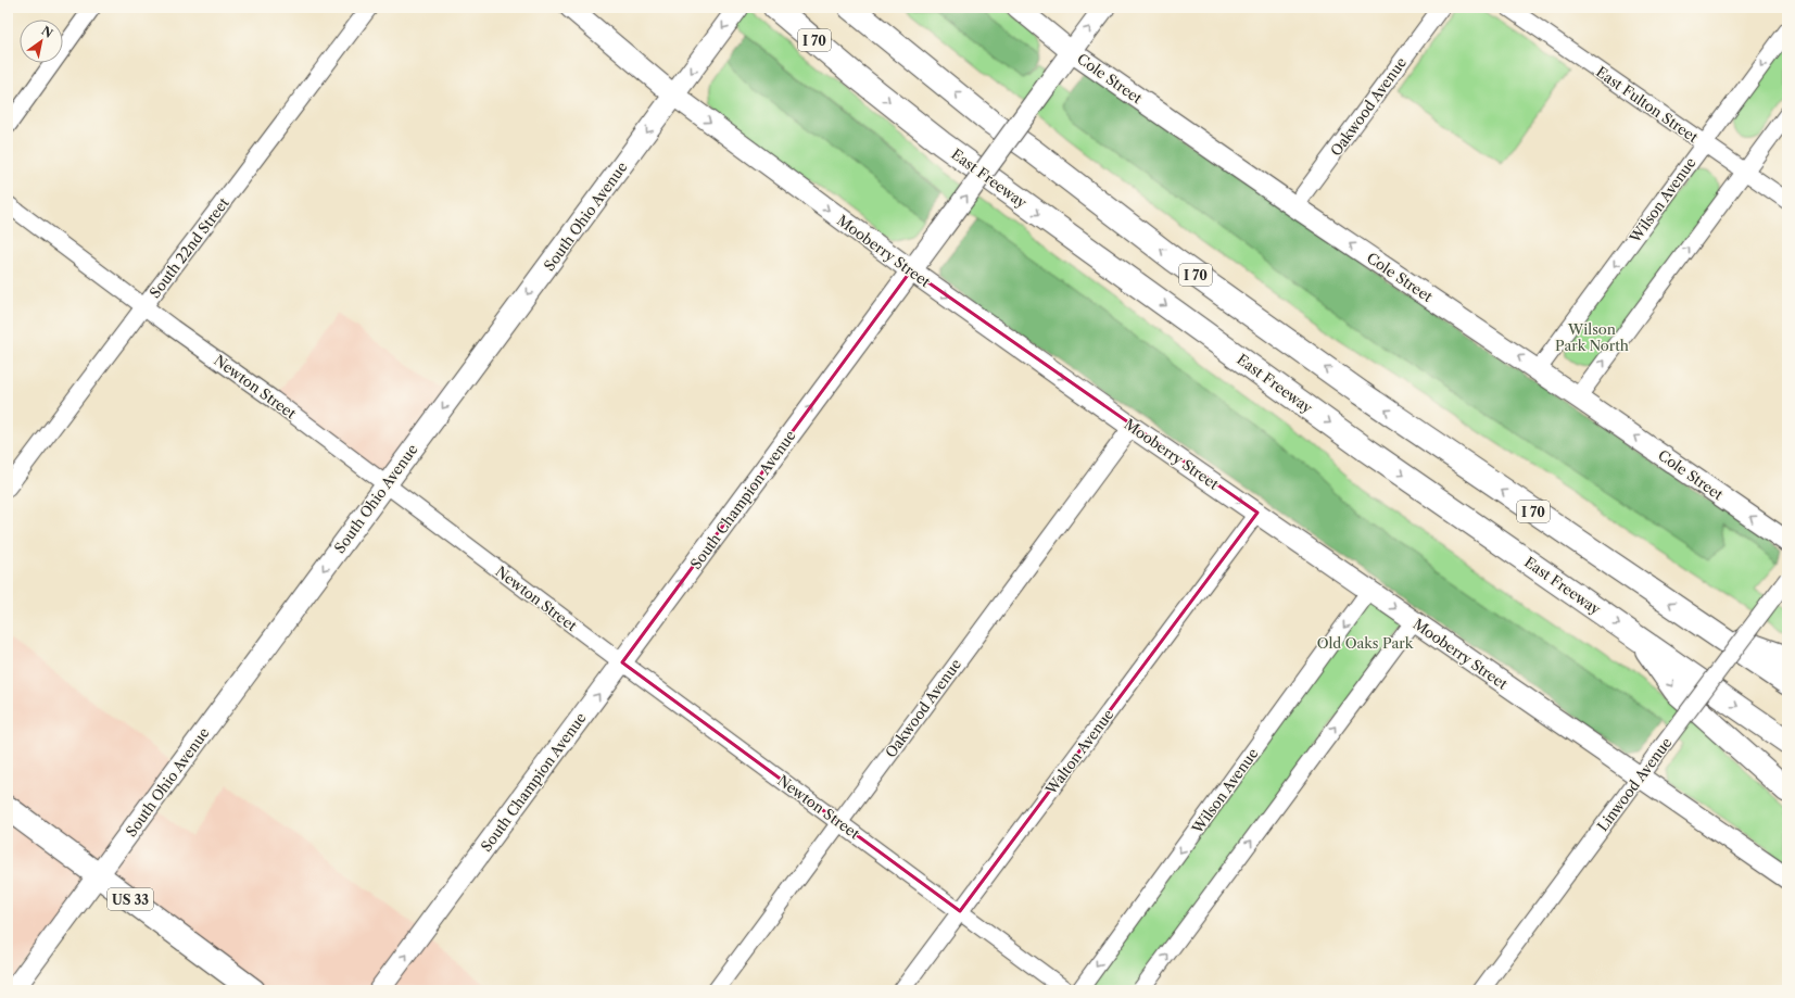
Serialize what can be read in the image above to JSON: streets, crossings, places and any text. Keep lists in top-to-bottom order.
{
  "streets": {
    "main road": ["I 70", "East Freeway", "US 33"],
    "street": [
      "Cole Street",
      "East Fulton Street",
      "Oakwood Avenue",
      "Wilson Avenue",
      "South Ohio Avenue",
      "South 22nd Street",
      "Mooberry Street",
      "Newton Street",
      "South Champion Avenue",
      "Walton Avenue",
      "Linwood Avenue"
    ]
  },
  "crossings": [
    ["Cole Street", "Oakwood Avenue"],
    ["Cole Street", "Wilson Avenue"],
    ["Cole Street", "South Champion Avenue"],
    ["East Fulton Street", "Wilson Avenue"],
    ["Oakwood Avenue", "Mooberry Street"],
    ["Oakwood Avenue", "Newton Street"],
    ["Wilson Avenue", "Mooberry Street"],
    ["South Ohio Avenue", "Mooberry Street"],
    ["South Ohio Avenue", "Newton Street"],
    ["South Ohio Avenue", "US 33"],
    ["South 22nd Street", "Newton Street"],
    ["Mooberry Street", "South Champion Avenue"],
    ["Mooberry Street", "Walton Avenue"],
    ["Mooberry Street", "Linwood Avenue"],
    ["Newton Street", "South Champion Avenue"],
    ["Newton Street", "Walton Avenue"]
  ],
  "one_way": [
    "Cole Street",
    "South Ohio Avenue",
    "Mooberry Street",
    "South Champion Avenue"
  ],
  "parks": ["Wilson Park North", "Old Oaks Park"],
  "north": "top right"
}
